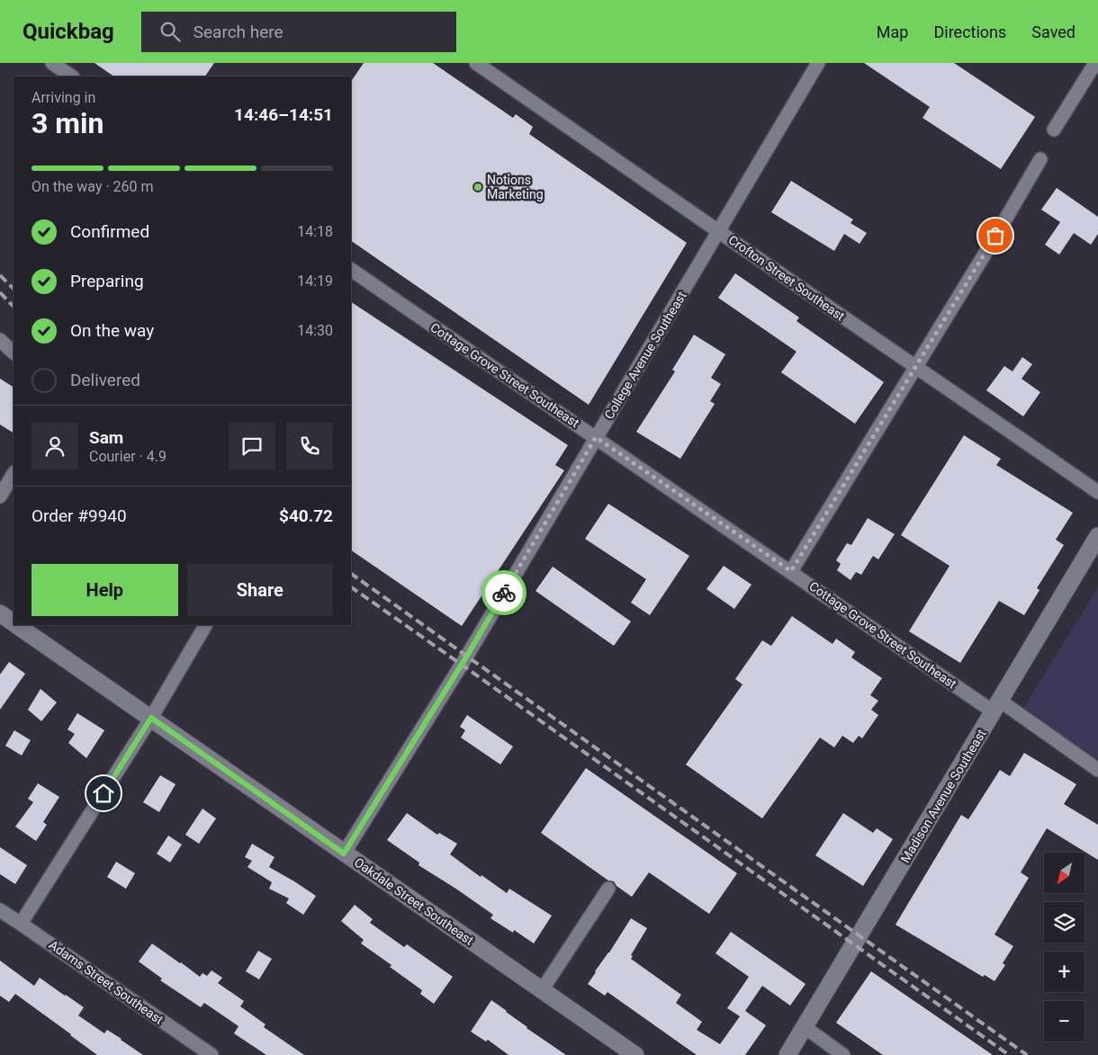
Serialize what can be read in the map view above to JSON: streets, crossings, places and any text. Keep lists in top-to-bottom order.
{
  "streets": {
    "street": [
      "Crofton Street Southeast",
      "College Avenue Southeast",
      "Cottage Grove Street Southeast",
      "Madison Avenue Southeast",
      "Oakdale Street Southeast",
      "Adams Street Southeast"
    ]
  },
  "crossings": [
    ["Crofton Street Southeast", "College Avenue Southeast"],
    ["College Avenue Southeast", "Cottage Grove Street Southeast"],
    ["College Avenue Southeast", "Oakdale Street Southeast"],
    ["Cottage Grove Street Southeast", "Madison Avenue Southeast"]
  ],
  "places": ["Notions Marketing"],
  "north": "bottom left",
  "page": {
    "header": "Quickbag",
    "search": "Search here",
    "nav": ["Map", "Directions", "Saved"],
    "heading": ["3 min", "Arriving in", "14:46–14:51"],
    "panel": [
      "Sam",
      "Courier · 4.9",
      "Order #9940",
      "$40.72"
    ],
    "bar": "On the way · 260 m",
    "list": [
      ["Confirmed", "14:18"],
      ["Preparing", "14:19"],
      ["On the way", "14:30"],
      "Delivered"
    ],
    "buttons": ["Help", "Share"],
    "map_buttons": ["+", "−"]
  }
}
